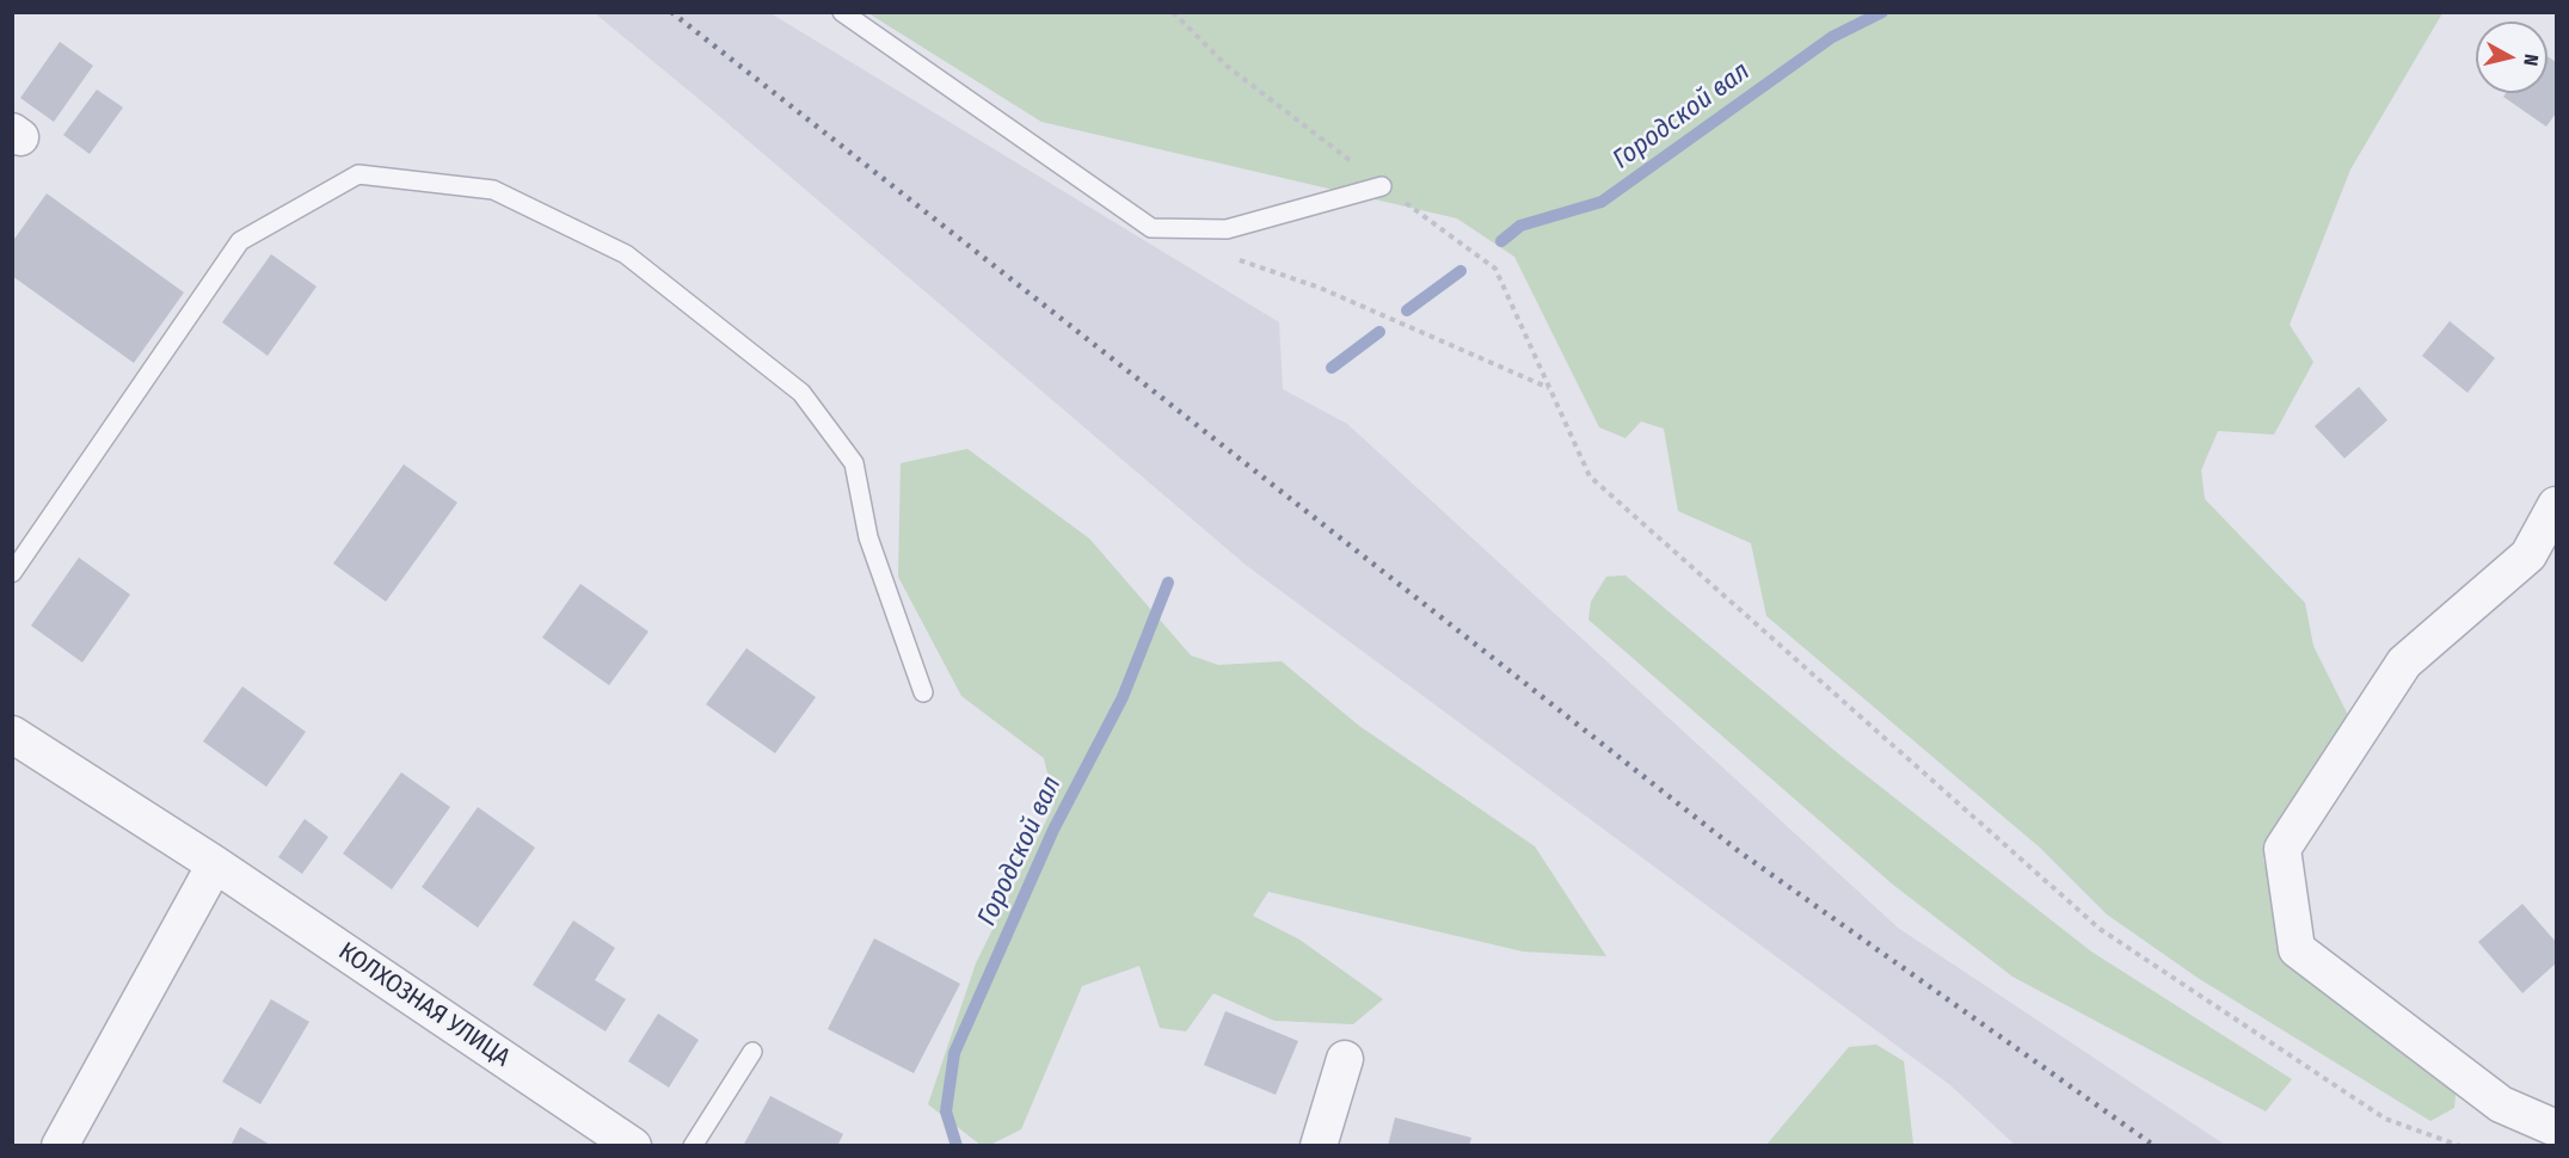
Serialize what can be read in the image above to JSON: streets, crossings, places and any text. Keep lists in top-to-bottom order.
{
  "streets": {
    "street": ["КОЛХОЗНАЯ УЛИЦА"]
  },
  "water": ["Городской вал"],
  "north": "right"
}
